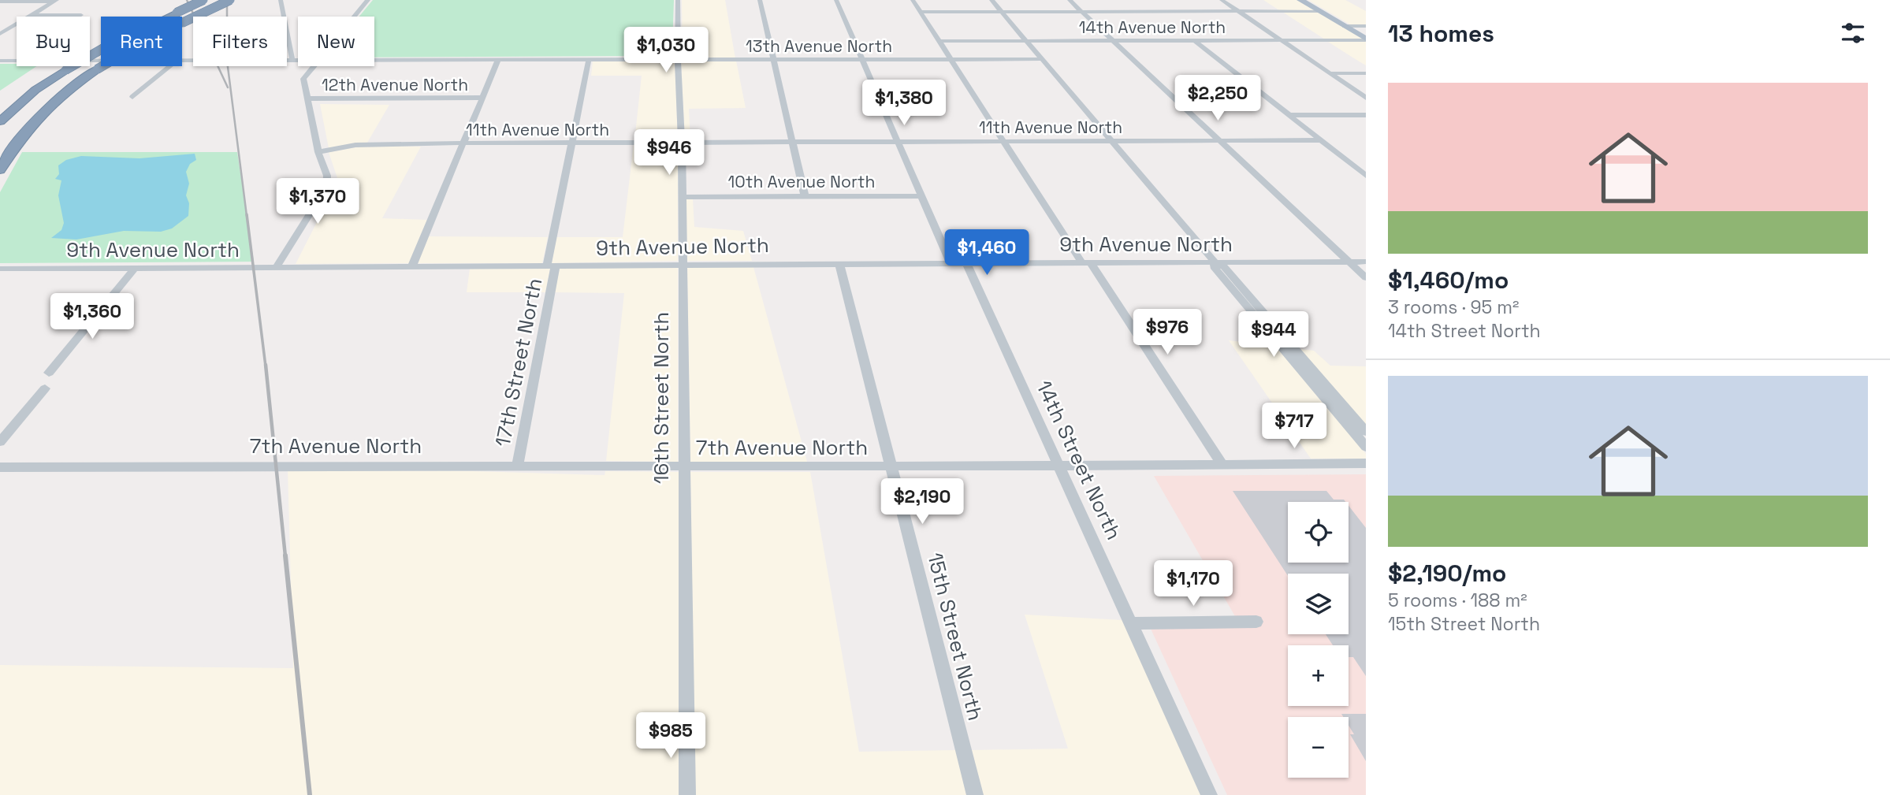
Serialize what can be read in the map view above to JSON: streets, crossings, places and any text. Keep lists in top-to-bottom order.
{
  "streets": {
    "street": [
      "14th Avenue North",
      "13th Avenue North",
      "12th Avenue North",
      "11th Avenue North",
      "10th Avenue North",
      "9th Avenue North",
      "17th Street North",
      "16th Street North",
      "7th Avenue North",
      "14th Street North",
      "15th Street North"
    ]
  },
  "crossings": [
    ["13th Avenue North", "17th Street North"],
    ["13th Avenue North", "16th Street North"],
    ["11th Avenue North", "17th Street North"],
    ["11th Avenue North", "16th Street North"],
    ["10th Avenue North", "16th Street North"],
    ["9th Avenue North", "17th Street North"],
    ["9th Avenue North", "16th Street North"],
    ["9th Avenue North", "14th Street North"],
    ["9th Avenue North", "15th Street North"],
    ["17th Street North", "7th Avenue North"],
    ["16th Street North", "7th Avenue North"],
    ["7th Avenue North", "14th Street North"],
    ["7th Avenue North", "15th Street North"]
  ],
  "page": {
    "heading": "13 homes",
    "chip": [
      "Buy",
      "Rent",
      "Filters",
      "New"
    ],
    "price": [
      "$1,030",
      "$2,250",
      "$1,380",
      "$946",
      "$1,370",
      "$1,460",
      "$1,360",
      "$976",
      "$944",
      "$717",
      "$2,190",
      "$1,170",
      "$985"
    ],
    "list": [
      {
        "name": "$1,460/mo",
        "note": "3 rooms · 95 m² · 14th Street North"
      },
      {
        "name": "$2,190/mo",
        "note": "5 rooms · 188 m² · 15th Street North"
      }
    ],
    "map_buttons": ["+", "−"]
  }
}
